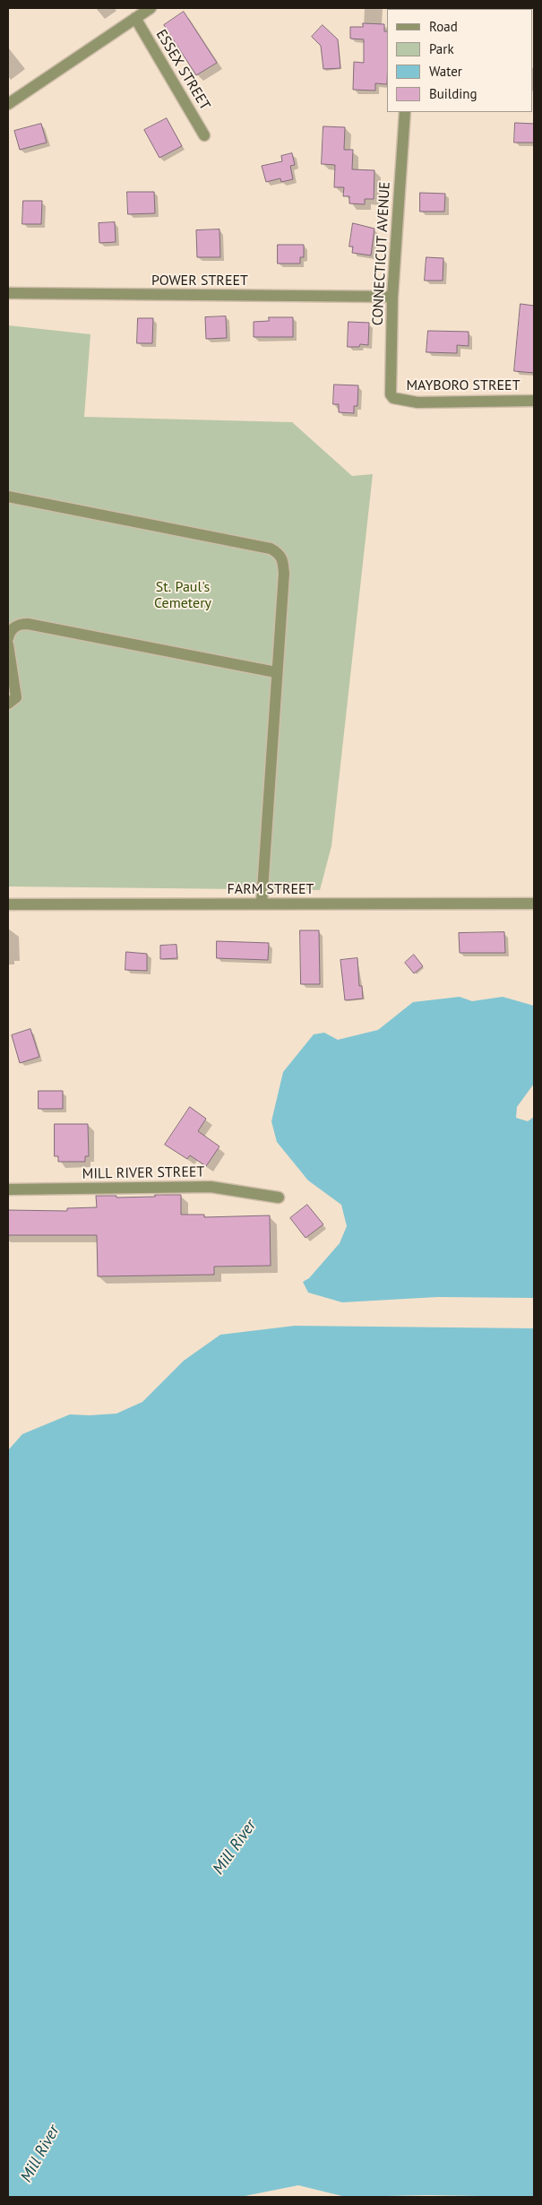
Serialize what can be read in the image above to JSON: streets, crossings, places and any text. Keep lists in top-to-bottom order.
{
  "streets": {
    "street": [
      "ESSEX STREET",
      "CONNECTICUT AVENUE",
      "POWER STREET",
      "MAYBORO STREET",
      "FARM STREET",
      "MILL RIVER STREET"
    ]
  },
  "crossings": [
    ["CONNECTICUT AVENUE", "POWER STREET"],
    ["CONNECTICUT AVENUE", "MAYBORO STREET"]
  ],
  "water": ["Mill River"],
  "parks": ["St. Paul's Cemetery"],
  "legend": [
    "Road",
    "Park",
    "Water",
    "Building"
  ]
}
